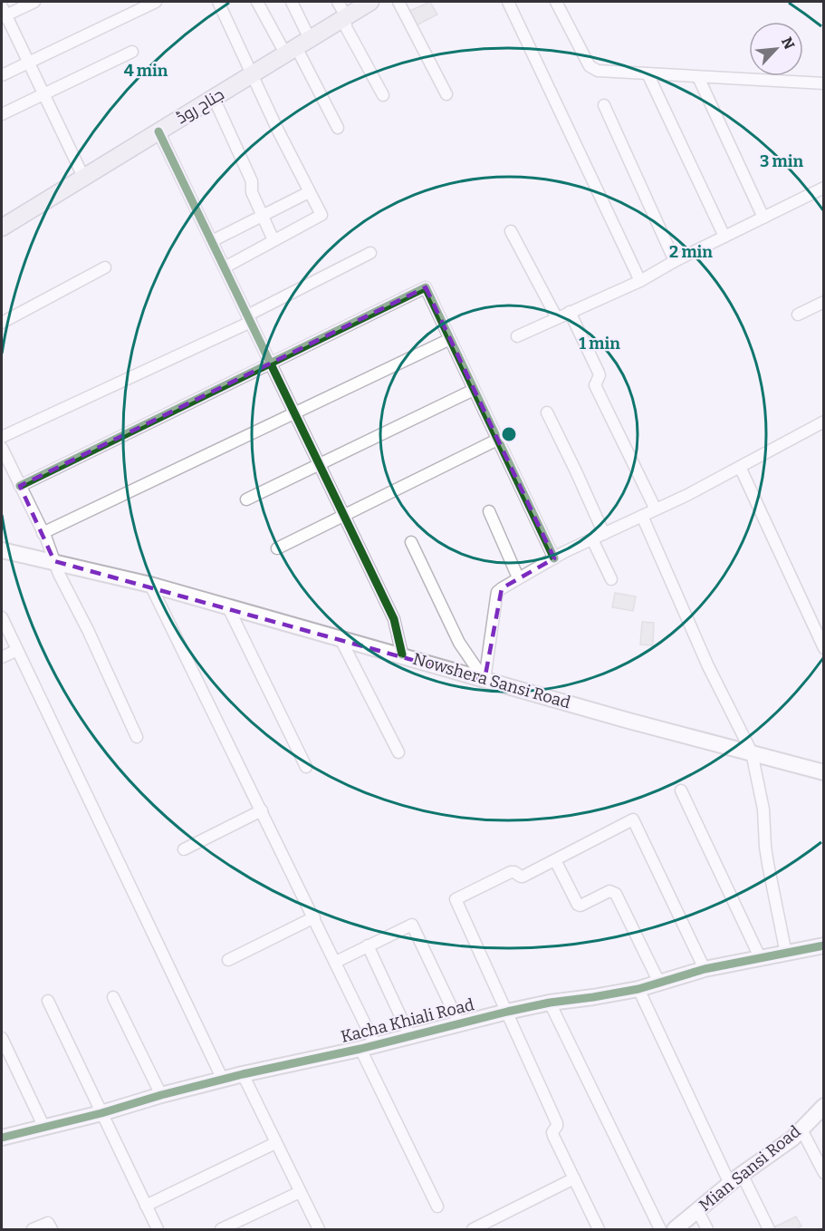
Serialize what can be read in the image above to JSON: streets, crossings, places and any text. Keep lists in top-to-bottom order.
{
  "streets": {
    "main road": ["جناح روڈ"],
    "street": ["Nowshera Sansi Road", "Kacha Khiali Road", "Mian Sansi Road"]
  },
  "north": "top right",
  "rings": [
    "4 min",
    "3 min",
    "2 min",
    "1 min"
  ]
}
